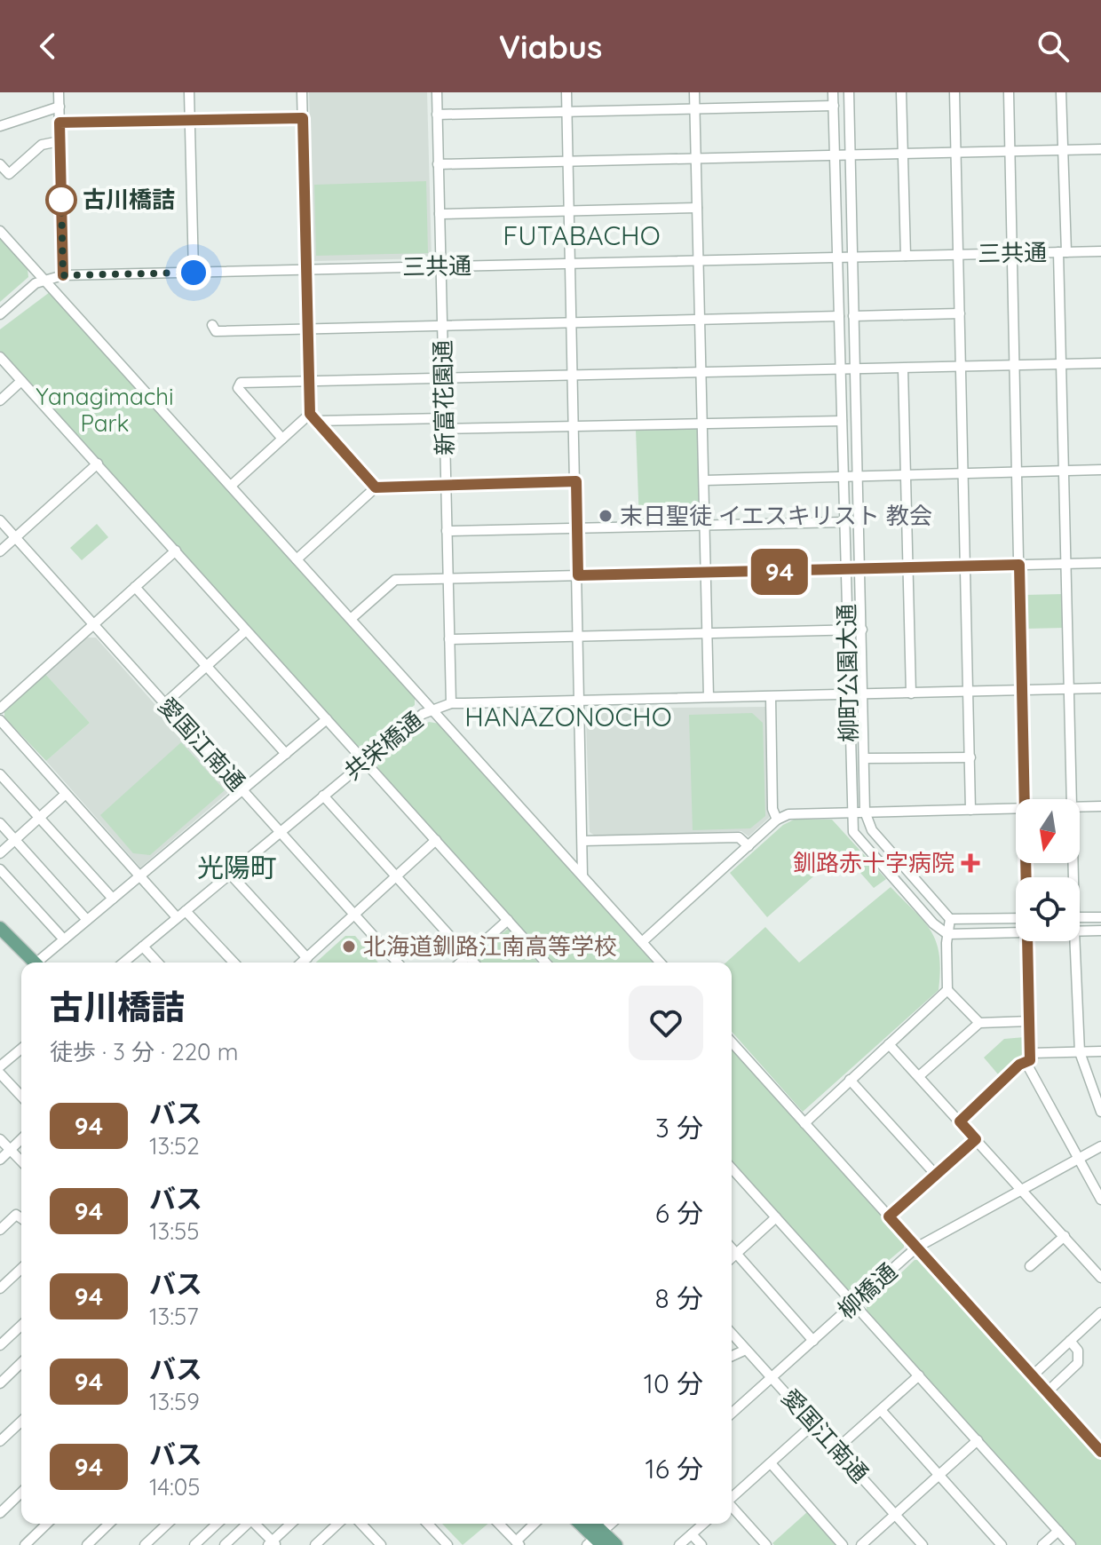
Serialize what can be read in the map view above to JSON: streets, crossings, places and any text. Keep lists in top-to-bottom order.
{
  "streets": {
    "street": [
      "三共通",
      "新富花園通",
      "柳町公園大通",
      "愛国江南通",
      "共栄橋通",
      "柳橋通"
    ]
  },
  "crossings": [
    ["三共通", "新富花園通"],
    ["三共通", "柳町公園大通"],
    ["新富花園通", "共栄橋通"],
    ["柳町公園大通", "共栄橋通"],
    ["愛国江南通", "共栄橋通"],
    ["愛国江南通", "柳橋通"]
  ],
  "districts": ["FUTABACHO", "HANAZONOCHO", "光陽町"],
  "parks": ["Yanagimachi Park"],
  "places": {
    "other": ["古川橋詰", "末日聖徒 イエスキリスト 教会", "北海道釧路江南高等学校"],
    "health": ["釧路赤十字病院"]
  },
  "lines": ["bus line 94"],
  "north": "bottom",
  "page": {
    "header": "Viabus",
    "on_map": "94",
    "heading": ["古川橋詰", "徒歩 · 3 分 · 220 m"],
    "list": [
      {
        "mark": "94",
        "name": "バス",
        "note": "13:52",
        "value": "3 分"
      },
      {
        "mark": "94",
        "name": "バス",
        "note": "13:55",
        "value": "6 分"
      },
      {
        "mark": "94",
        "name": "バス",
        "note": "13:57",
        "value": "8 分"
      },
      {
        "mark": "94",
        "name": "バス",
        "note": "13:59",
        "value": "10 分"
      },
      {
        "mark": "94",
        "name": "バス",
        "note": "14:05",
        "value": "16 分"
      }
    ]
  }
}
